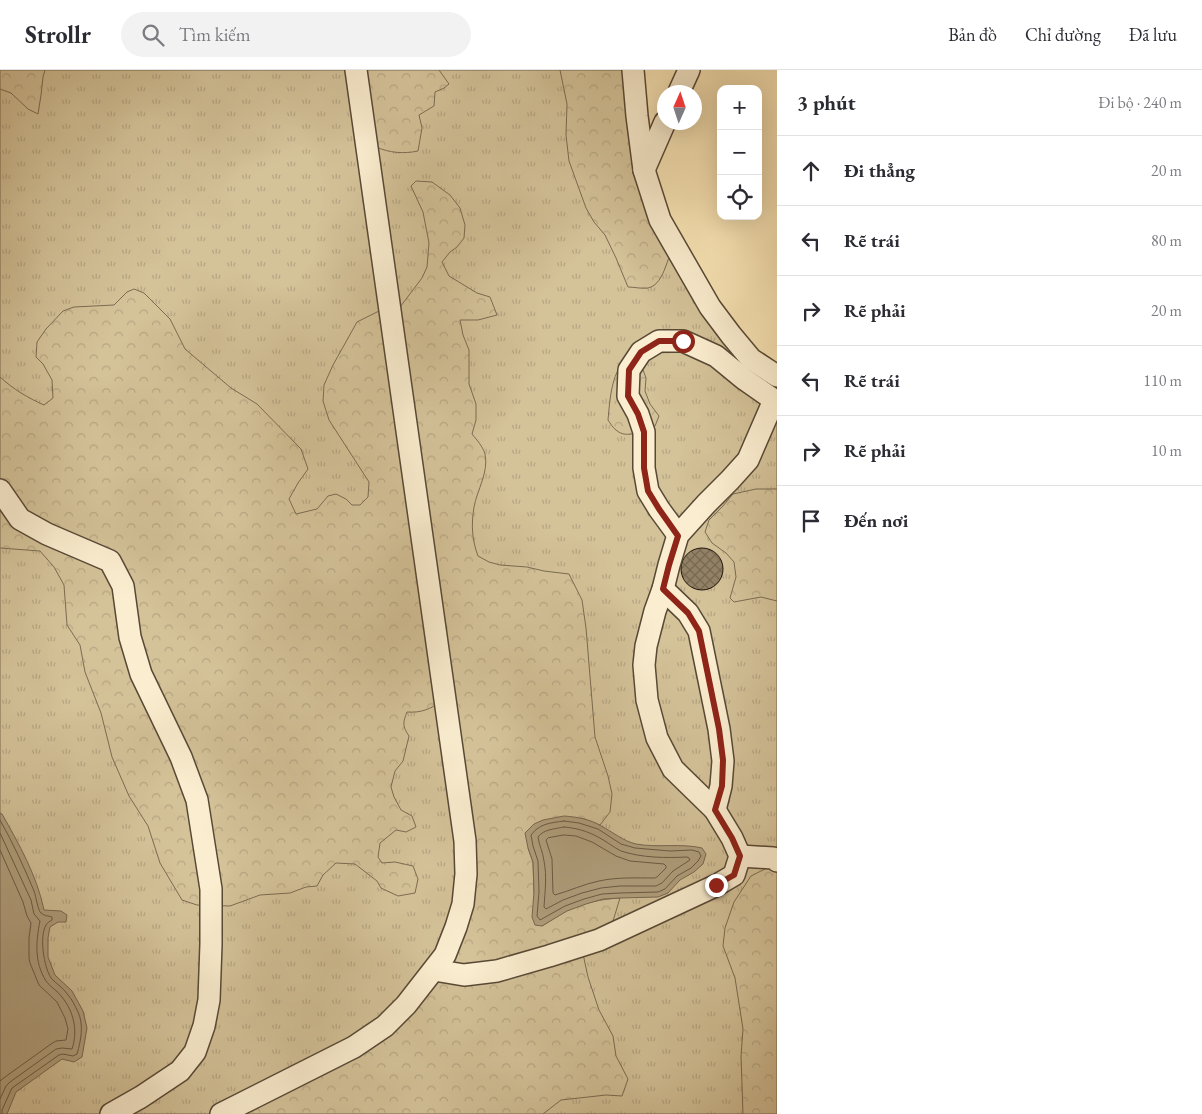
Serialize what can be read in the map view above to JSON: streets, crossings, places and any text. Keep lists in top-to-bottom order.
{
  "north": "top",
  "page": {
    "header": "Strollr",
    "search": "Tìm kiếm",
    "nav": ["Bản đồ", "Chỉ đường", "Đã lưu"],
    "heading": ["3 phút", "Đi bộ · 240 m"],
    "map_buttons": ["+", "−"],
    "list": [
      ["Đi thẳng", "20 m"],
      ["Rẽ trái", "80 m"],
      ["Rẽ phải", "20 m"],
      ["Rẽ trái", "110 m"],
      ["Rẽ phải", "10 m"],
      "Đến nơi"
    ]
  }
}
